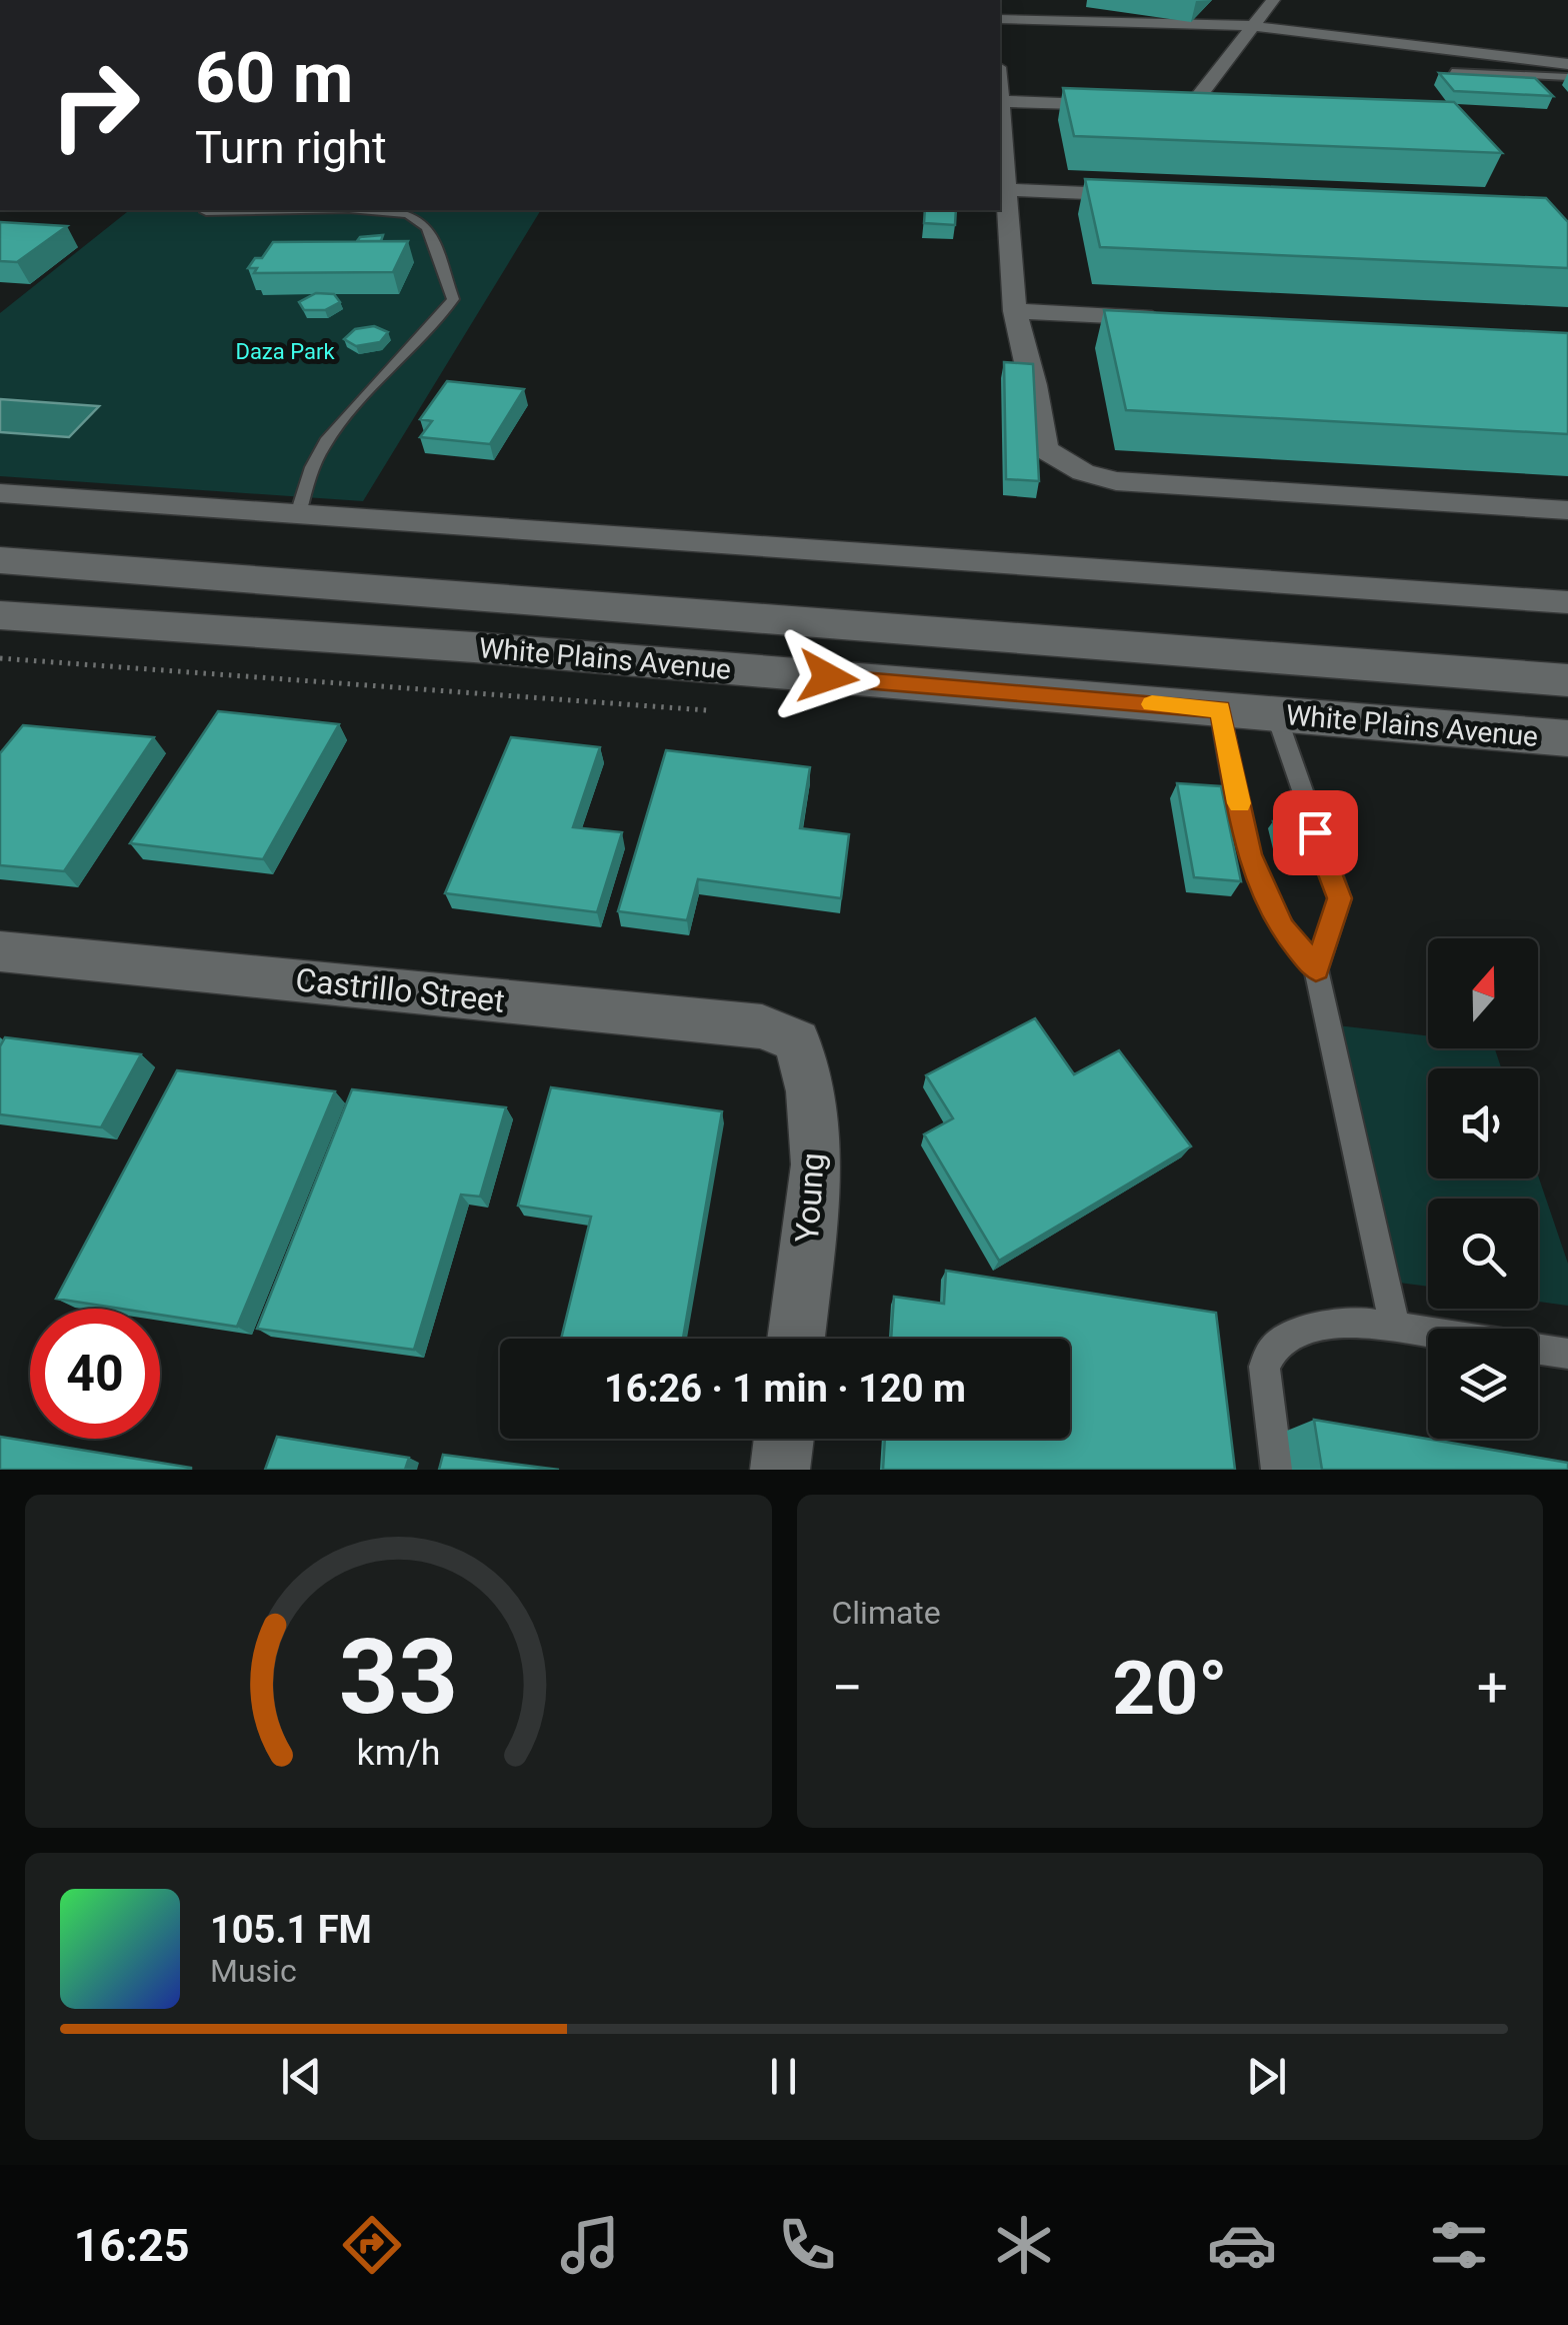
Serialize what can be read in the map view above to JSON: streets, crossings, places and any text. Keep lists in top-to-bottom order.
{
  "streets": {
    "street": ["White Plains Avenue", "Castrillo Street", "Young"]
  },
  "crossings": [
    ["Castrillo Street", "Young"]
  ],
  "parks": ["Daza Park"],
  "north": "top",
  "page": {
    "turn": ["60 m", "Turn right"],
    "limit": "40",
    "trip": "16:26 · 1 min · 120 m",
    "tile": "Climate",
    "heat": ["−", "20°", "+"],
    "song": ["105.1 FM", "Music"],
    "tabs": "16:25",
    "gauge": ["33", "km/h"]
  }
}
